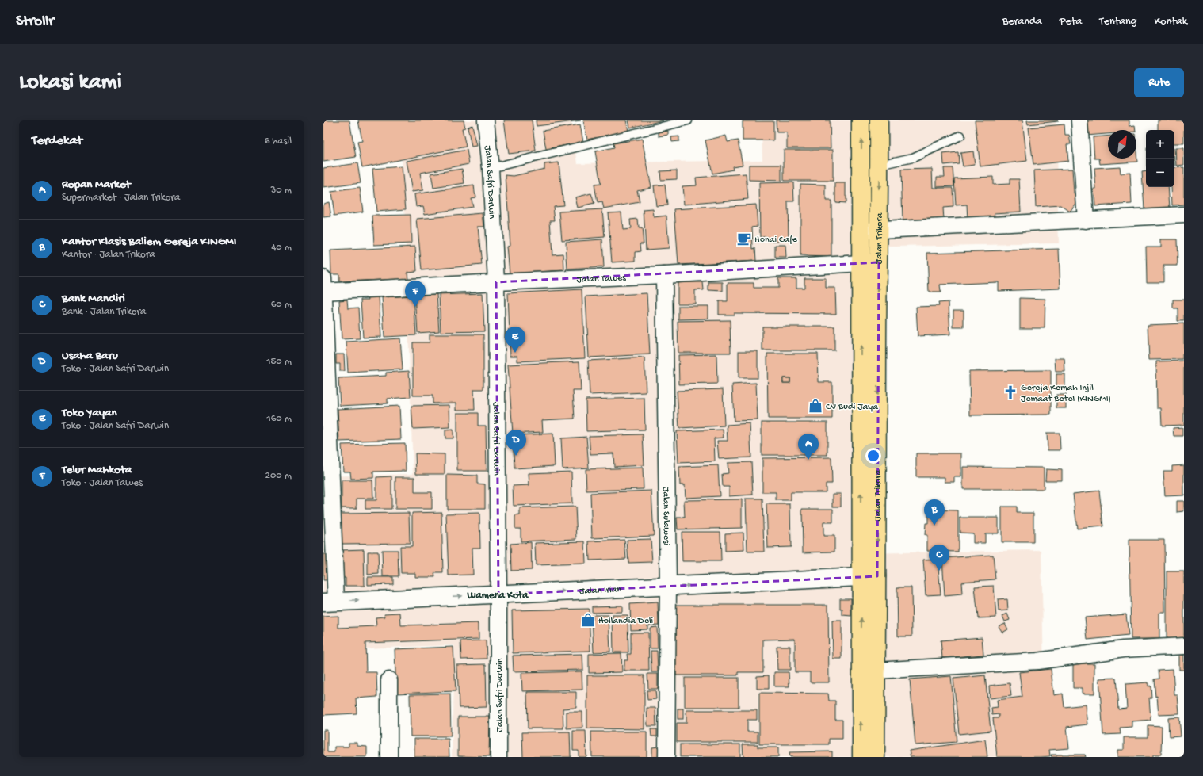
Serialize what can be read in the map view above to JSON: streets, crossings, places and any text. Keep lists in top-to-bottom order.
{
  "streets": {
    "highway": ["Jalan Trikora"],
    "main road": ["Jalan Irian"],
    "street": ["Jalan Safri Darwin", "Jalan Tawes", "Jalan Sulawesi"]
  },
  "crossings": [
    ["Jalan Safri Darwin", "Jalan Tawes"],
    ["Jalan Safri Darwin", "Jalan Irian"],
    ["Jalan Trikora", "Jalan Tawes"],
    ["Jalan Trikora", "Jalan Irian"],
    ["Jalan Tawes", "Jalan Sulawesi"],
    ["Jalan Sulawesi", "Jalan Irian"]
  ],
  "one_way": ["Jalan Irian"],
  "districts": ["Wamena Kota"],
  "places": {
    "cafe": ["Honai Cafe"],
    "church": ["Gereja Kemah Injil Jemaat Betel (KINGMI)"],
    "shop": ["CV Budi Jaya", "Hollandia Deli"]
  },
  "north": "top right",
  "page": {
    "header": "Strollr",
    "nav": [
      "Beranda",
      "Peta",
      "Tentang",
      "Kontak"
    ],
    "buttons": "Rute",
    "title": "Lokasi kami",
    "heading": ["Terdekat", "6 hasil"],
    "map_buttons": ["+", "−"],
    "list": [
      {
        "mark": "A",
        "name": "Ropan Market",
        "note": "Supermarket · Jalan Trikora",
        "value": "30 m"
      },
      {
        "mark": "B",
        "name": "Kantor Klasis Baliem Gereja KINGMI",
        "note": "Kantor · Jalan Trikora",
        "value": "40 m"
      },
      {
        "mark": "C",
        "name": "Bank Mandiri",
        "note": "Bank · Jalan Trikora",
        "value": "60 m"
      },
      {
        "mark": "D",
        "name": "Usaha Baru",
        "note": "Toko · Jalan Safri Darwin",
        "value": "150 m"
      },
      {
        "mark": "E",
        "name": "Toko Yayan",
        "note": "Toko · Jalan Safri Darwin",
        "value": "160 m"
      },
      {
        "mark": "F",
        "name": "Telur Mahkota",
        "note": "Toko · Jalan Tawes",
        "value": "200 m"
      }
    ],
    "pins": [
      "F",
      "E",
      "D",
      "A",
      "B",
      "C"
    ]
  }
}
